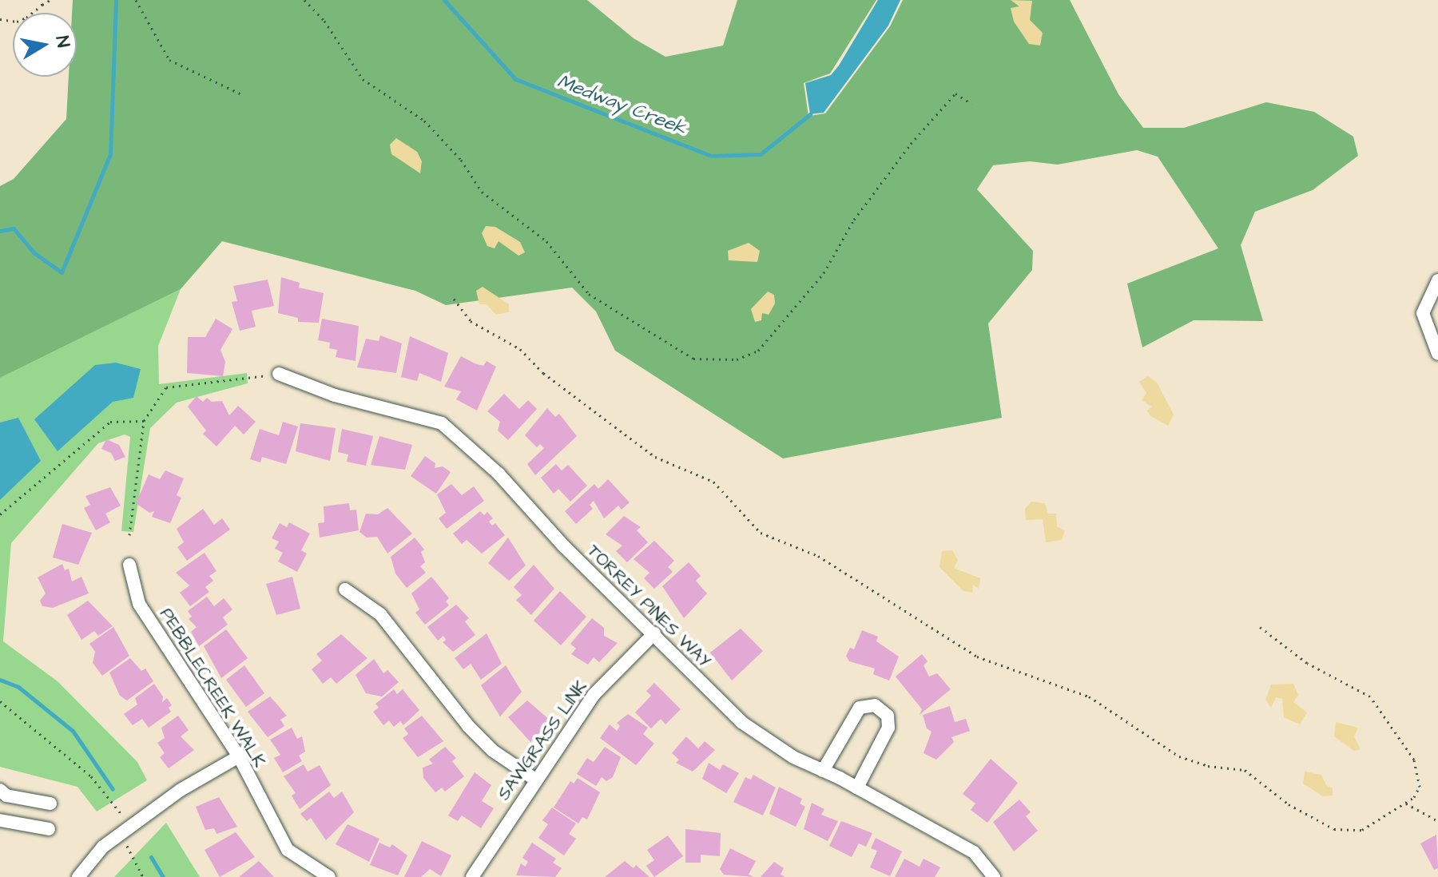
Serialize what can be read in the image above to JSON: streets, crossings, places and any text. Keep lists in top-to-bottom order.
{
  "streets": {
    "street": ["TORREY PINES WAY", "PEBBLECREEK WALK", "SAWGRASS LINK"]
  },
  "crossings": [
    ["TORREY PINES WAY", "SAWGRASS LINK"]
  ],
  "water": ["Medway Creek"],
  "north": "right"
}
